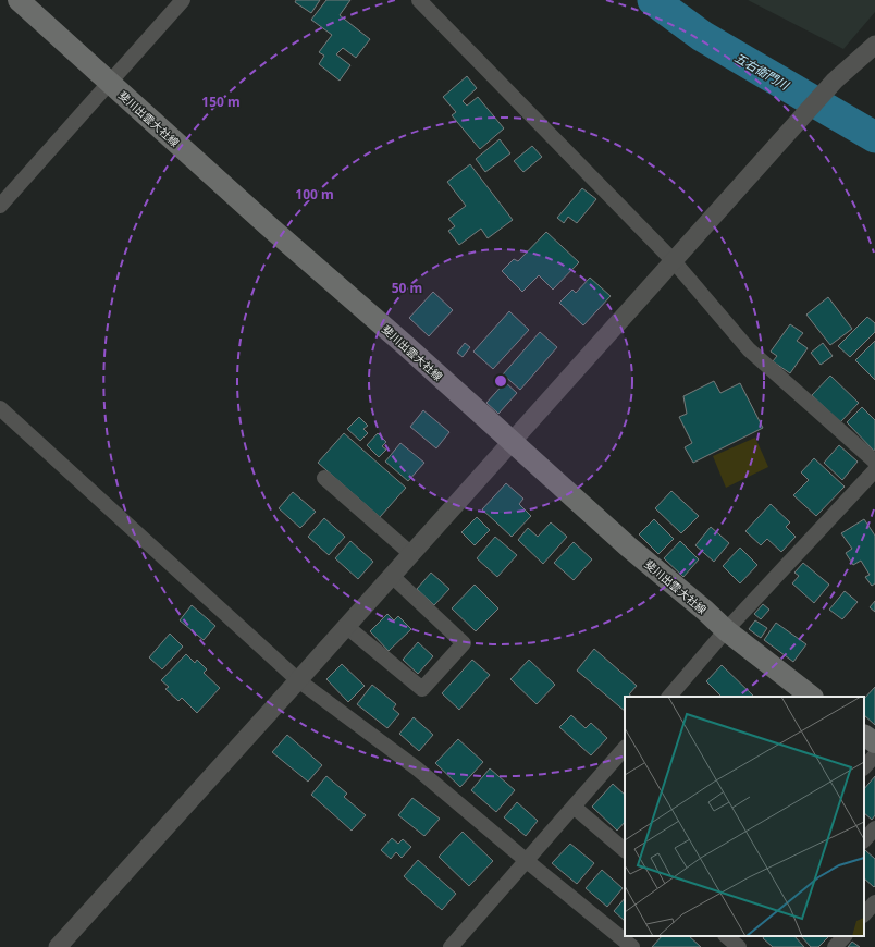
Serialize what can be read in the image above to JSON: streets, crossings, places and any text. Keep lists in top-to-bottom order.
{
  "streets": {
    "main road": ["斐川出雲大社線"]
  },
  "water": ["五右衛門川"],
  "rings": ["150 m", "100 m", "50 m"]
}
